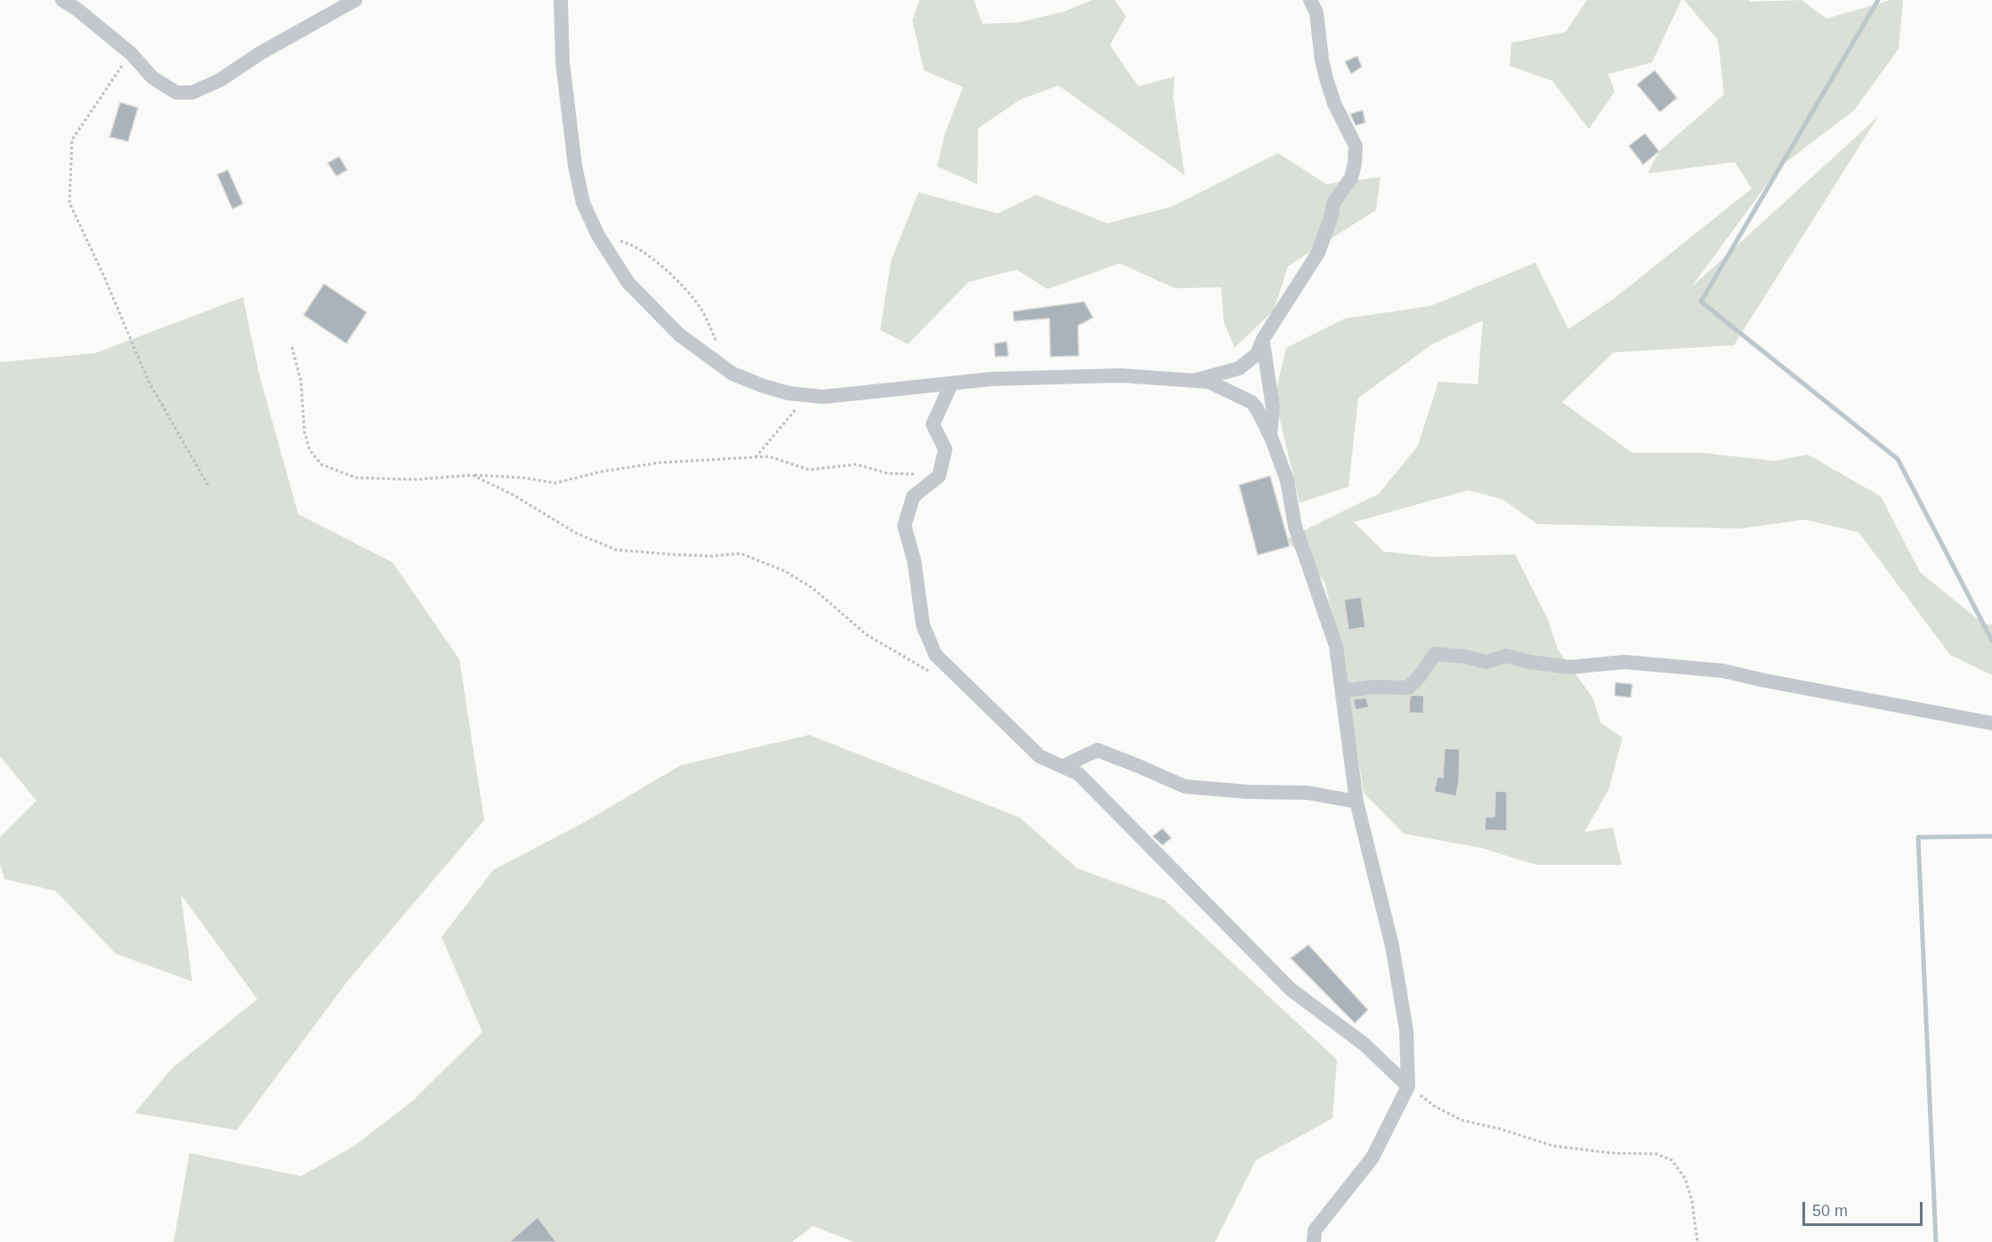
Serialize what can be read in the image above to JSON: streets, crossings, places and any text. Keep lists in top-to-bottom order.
{
  "scale_bar": "50 m"
}
